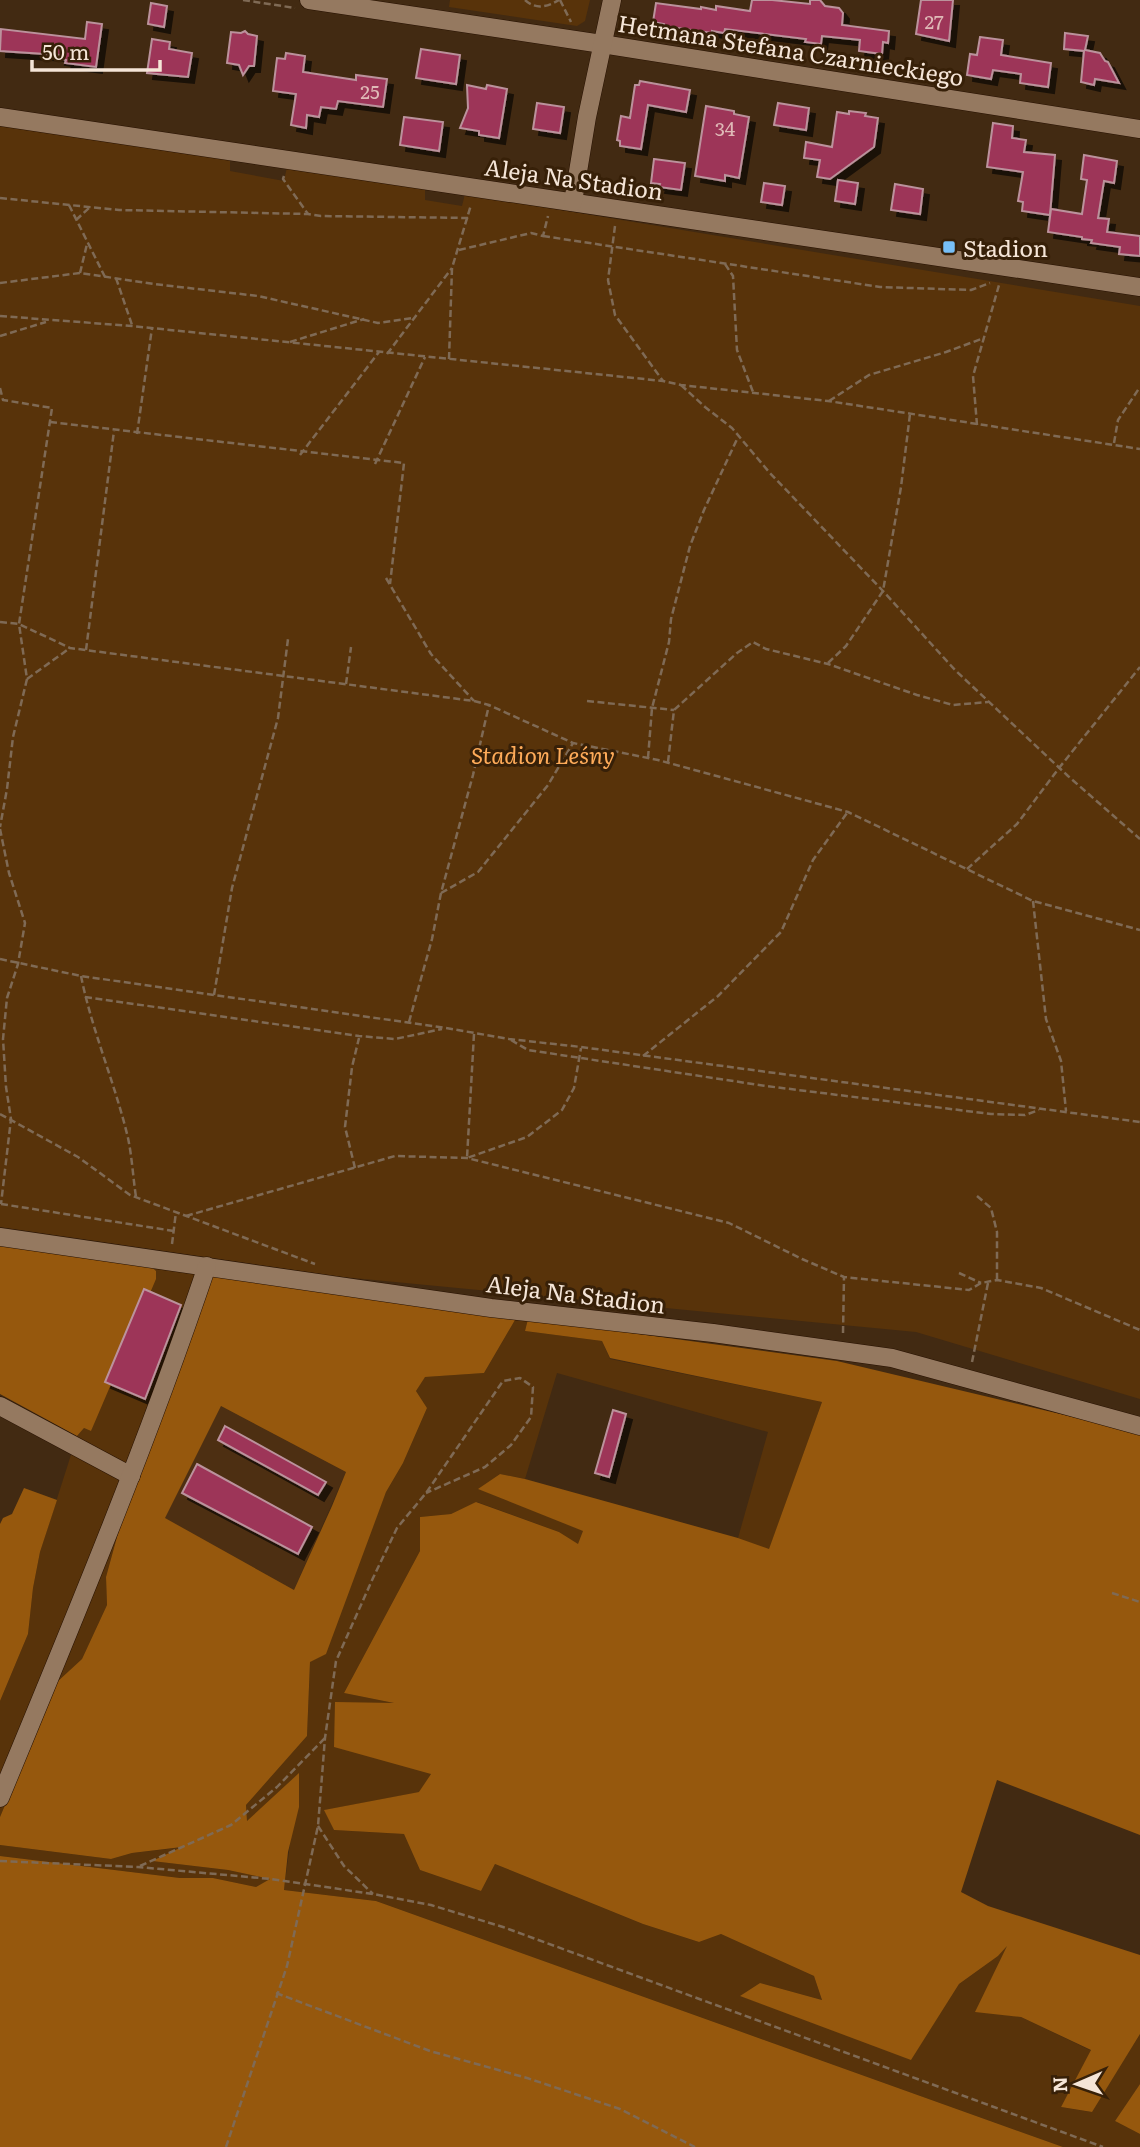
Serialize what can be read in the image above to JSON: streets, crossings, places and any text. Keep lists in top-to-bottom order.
{
  "streets": {
    "street": ["Hetmana Stefana Czarnieckiego", "Aleja Na Stadion"]
  },
  "parks": ["Stadion Leśny"],
  "places": {
    "transit": ["Stadion"]
  },
  "house_numbers": ["27", "25", "34"],
  "scale_bar": "50 m",
  "north": "left"
}
